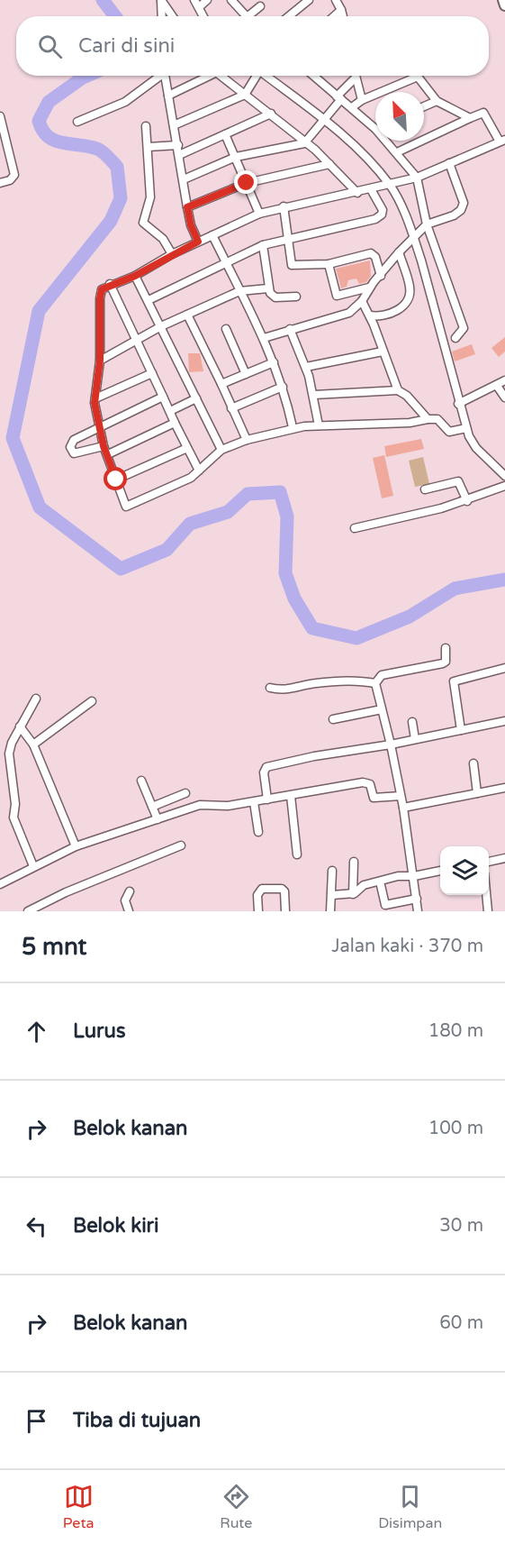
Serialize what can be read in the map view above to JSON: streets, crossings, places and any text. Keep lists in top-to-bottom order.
{
  "north": "top left",
  "page": {
    "search": "Cari di sini",
    "heading": ["5 mnt", "Jalan kaki · 370 m"],
    "list": [
      ["Lurus", "180 m"],
      ["Belok kanan", "100 m"],
      ["Belok kiri", "30 m"],
      ["Belok kanan", "60 m"],
      "Tiba di tujuan"
    ],
    "nav": ["Peta", "Rute", "Disimpan"]
  }
}
